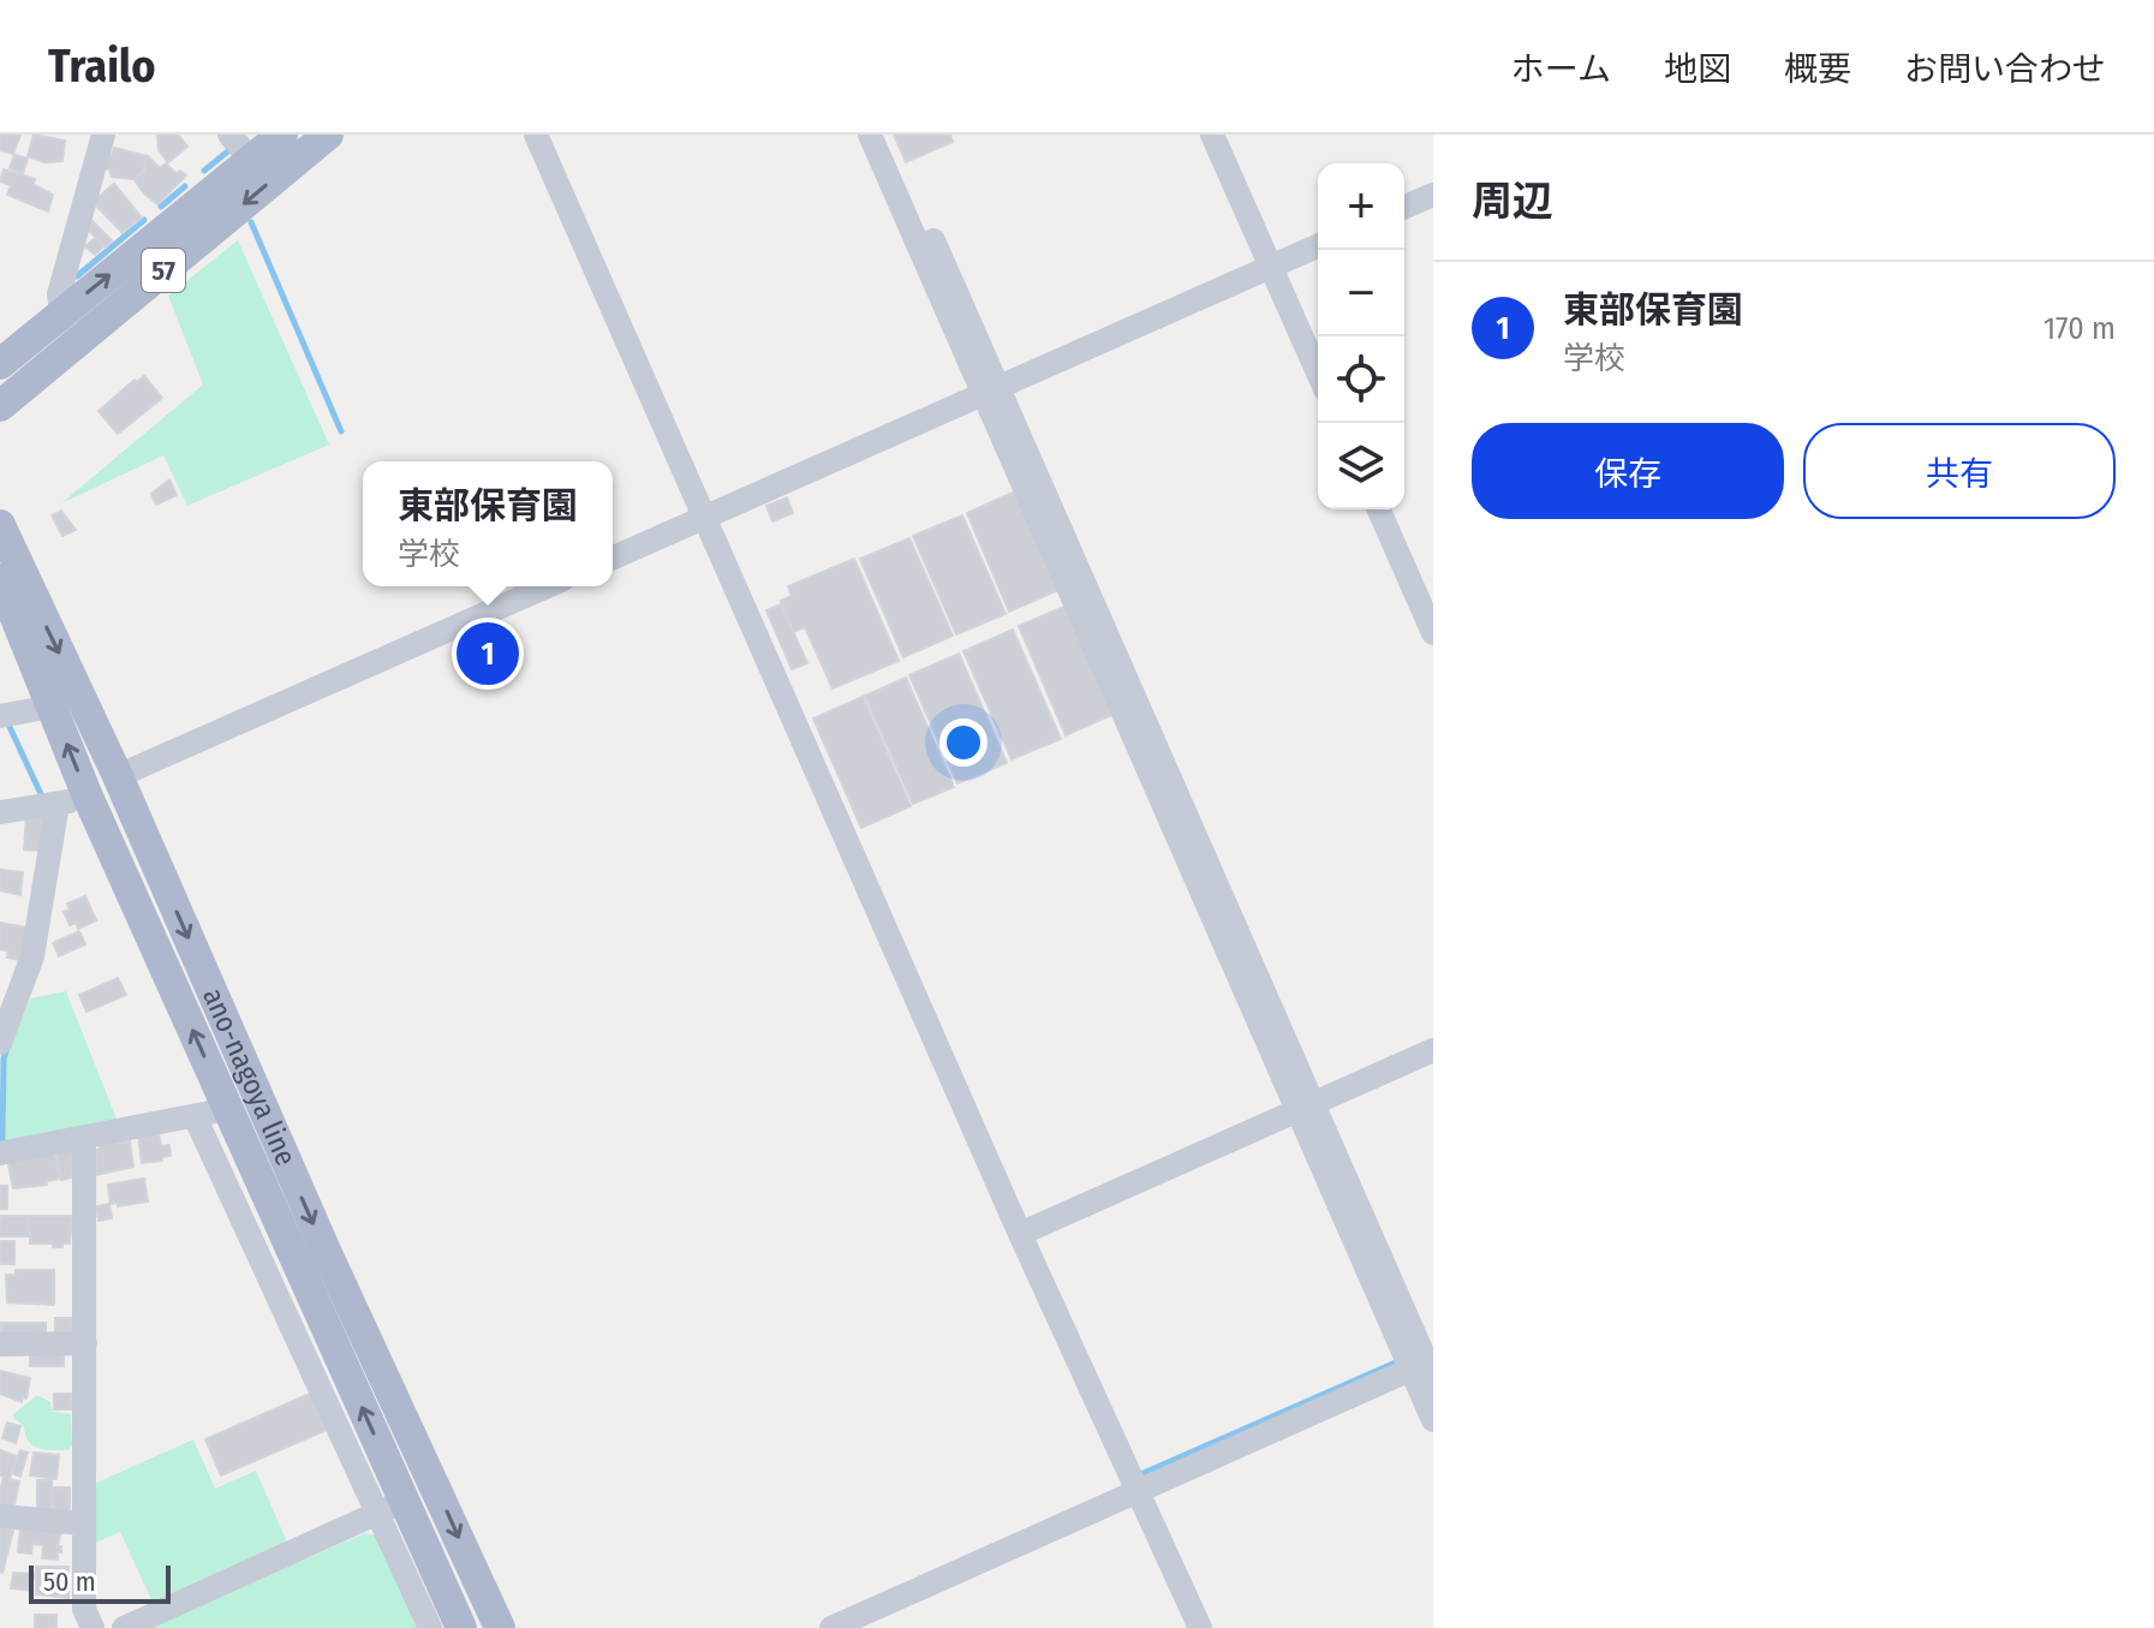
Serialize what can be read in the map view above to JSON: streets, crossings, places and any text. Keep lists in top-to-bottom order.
{
  "streets": {
    "main road": ["57", "ano-nagoya line"]
  },
  "scale_bar": "50 m",
  "page": {
    "header": "Trailo",
    "nav": [
      "ホーム",
      "地図",
      "概要",
      "お問い合わせ"
    ],
    "heading": "周辺",
    "map_buttons": ["+", "−"],
    "list": [
      {
        "mark": "1",
        "name": "東部保育園",
        "note": "学校",
        "value": "170 m"
      }
    ],
    "buttons": ["保存", "共有"],
    "popup": ["東部保育園", "学校"],
    "pins": "1",
    "scale": "50 m"
  }
}
